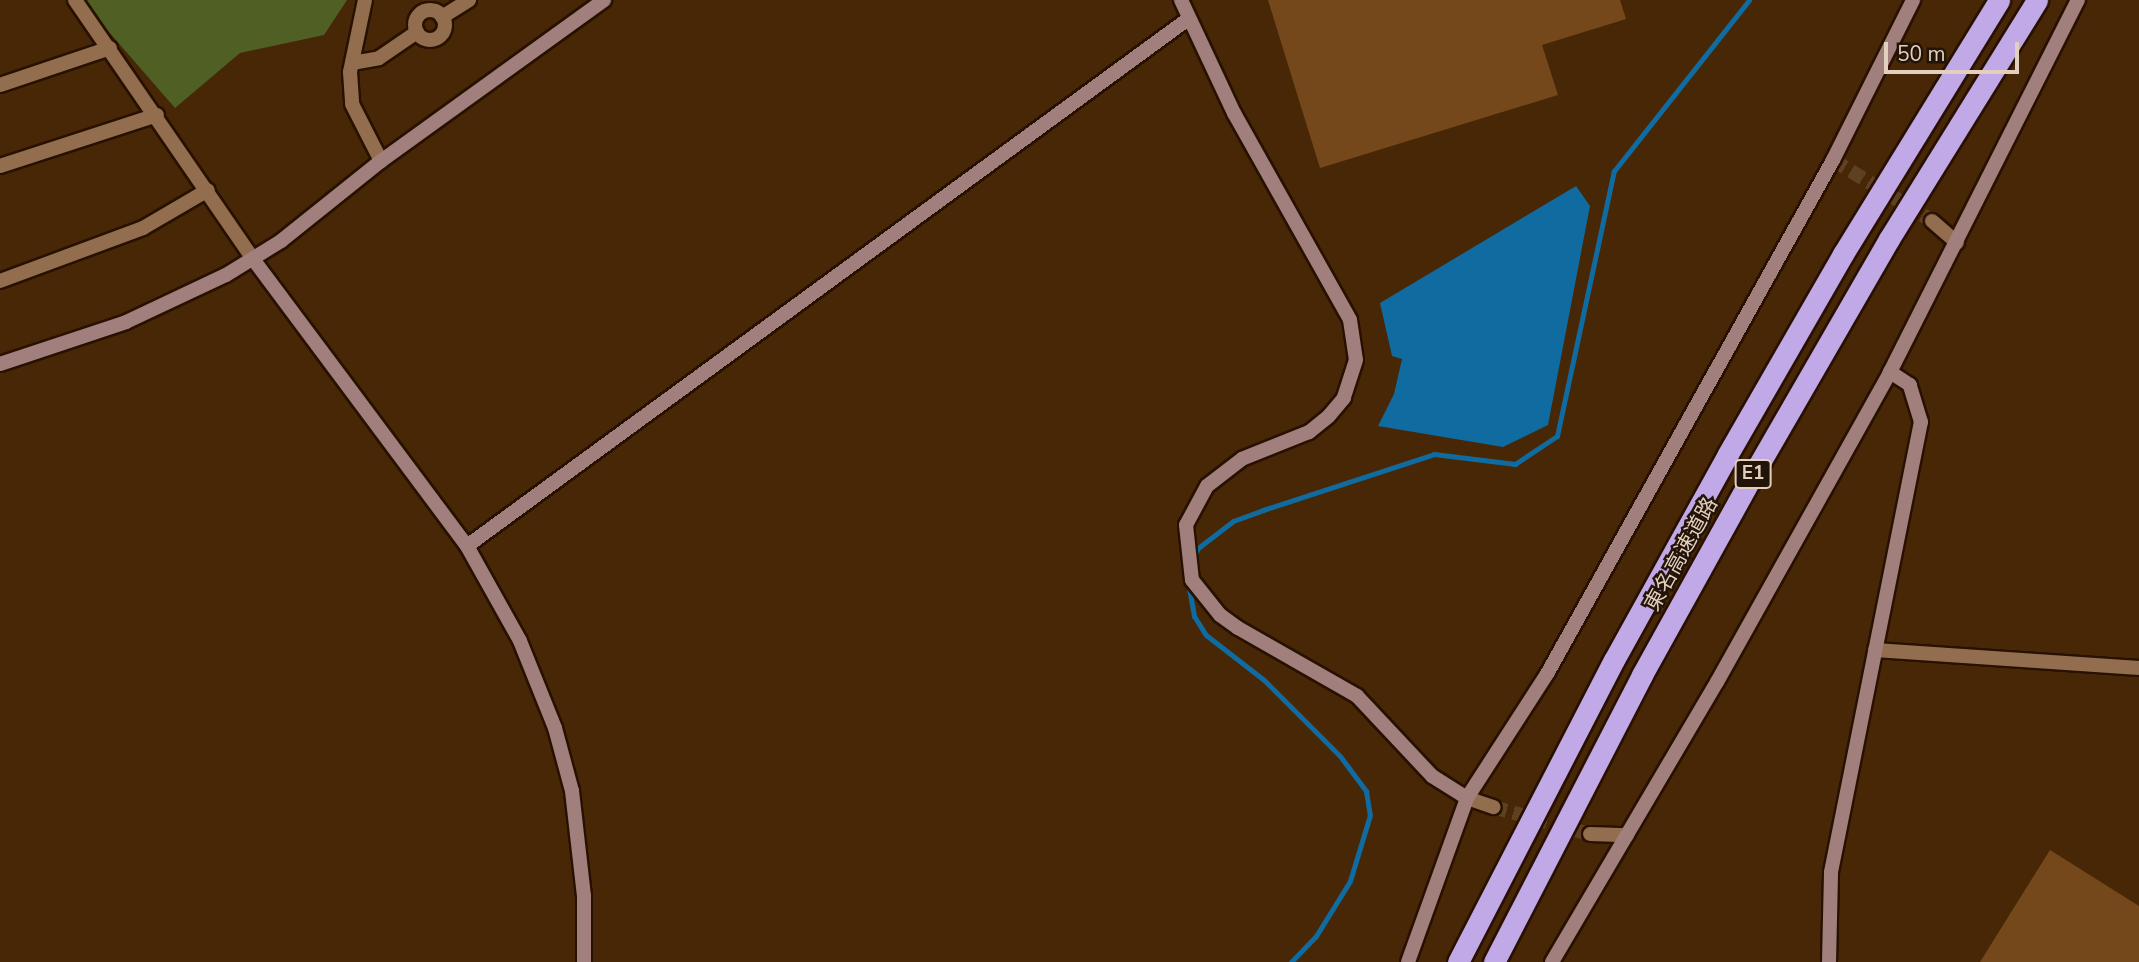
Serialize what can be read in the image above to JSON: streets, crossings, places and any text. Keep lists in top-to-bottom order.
{
  "streets": {
    "highway": ["E1", "東名高速道路"]
  },
  "scale_bar": "50 m"
}
